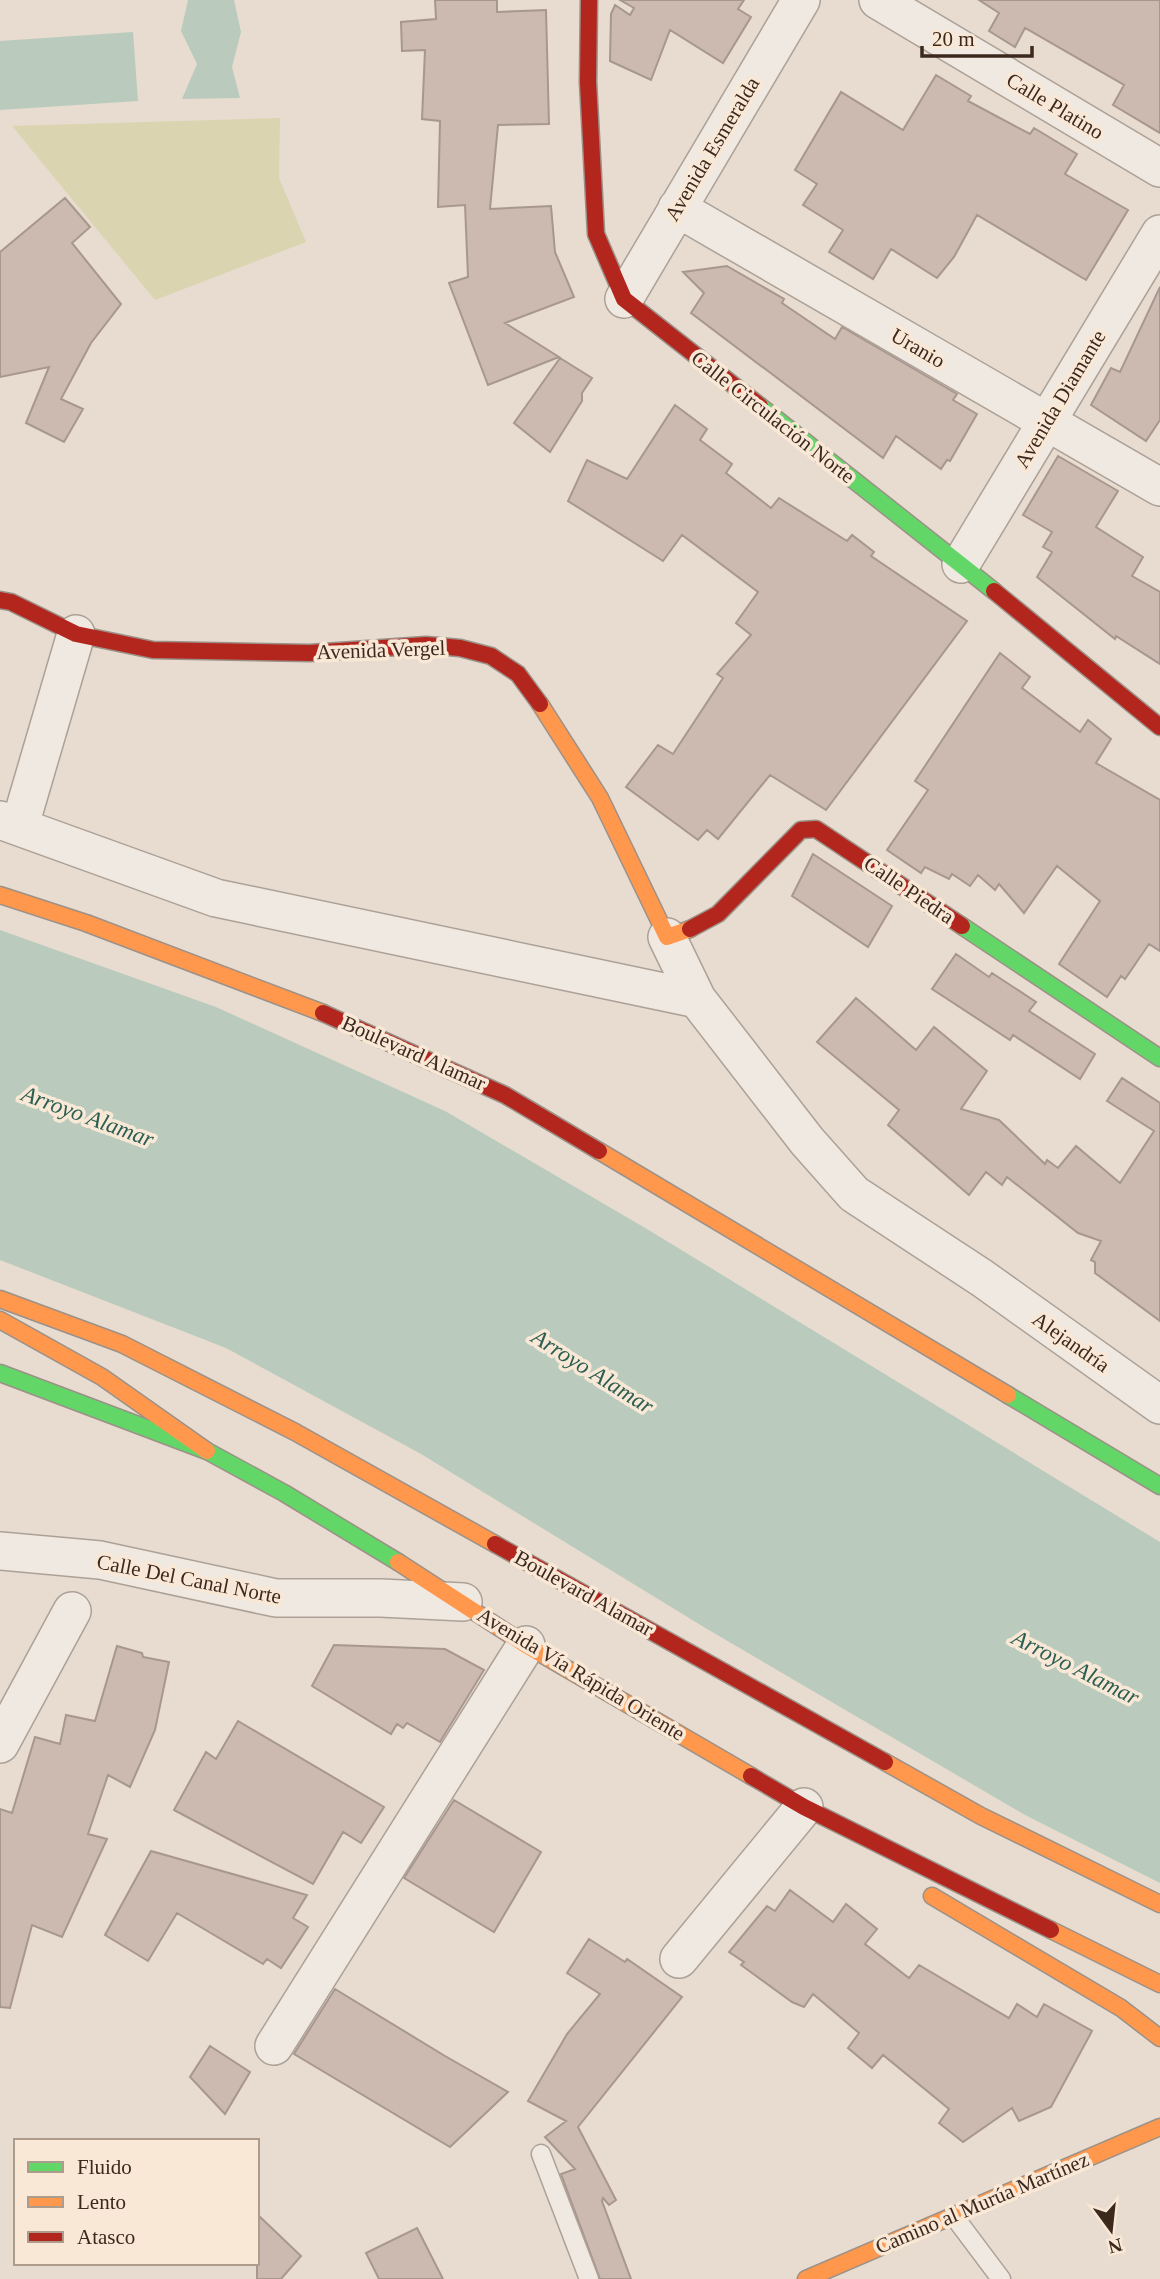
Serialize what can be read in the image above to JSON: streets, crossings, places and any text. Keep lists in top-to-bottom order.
{
  "streets": {
    "main road": [
      "Calle Circulación Norte",
      "Avenida Vergel",
      "Calle Piedra",
      "Boulevard Alamar",
      "Avenida Vía Rápida Oriente",
      "Camino al Murúa Martínez"
    ],
    "street": [
      "Calle Platino",
      "Avenida Esmeralda",
      "Uranio",
      "Avenida Diamante",
      "Alejandría",
      "Calle Del Canal Norte"
    ]
  },
  "crossings": [
    ["Avenida Esmeralda", "Uranio"],
    ["Avenida Esmeralda", "Calle Circulación Norte"],
    ["Uranio", "Avenida Diamante"],
    ["Avenida Diamante", "Calle Circulación Norte"],
    ["Avenida Vergel", "Calle Piedra"],
    ["Avenida Vergel", "Alejandría"],
    ["Calle Del Canal Norte", "Avenida Vía Rápida Oriente"]
  ],
  "water": ["Arroyo Alamar"],
  "legend": ["Fluido", "Lento", "Atasco"],
  "scale_bar": "20 m",
  "north": "bottom"
}
